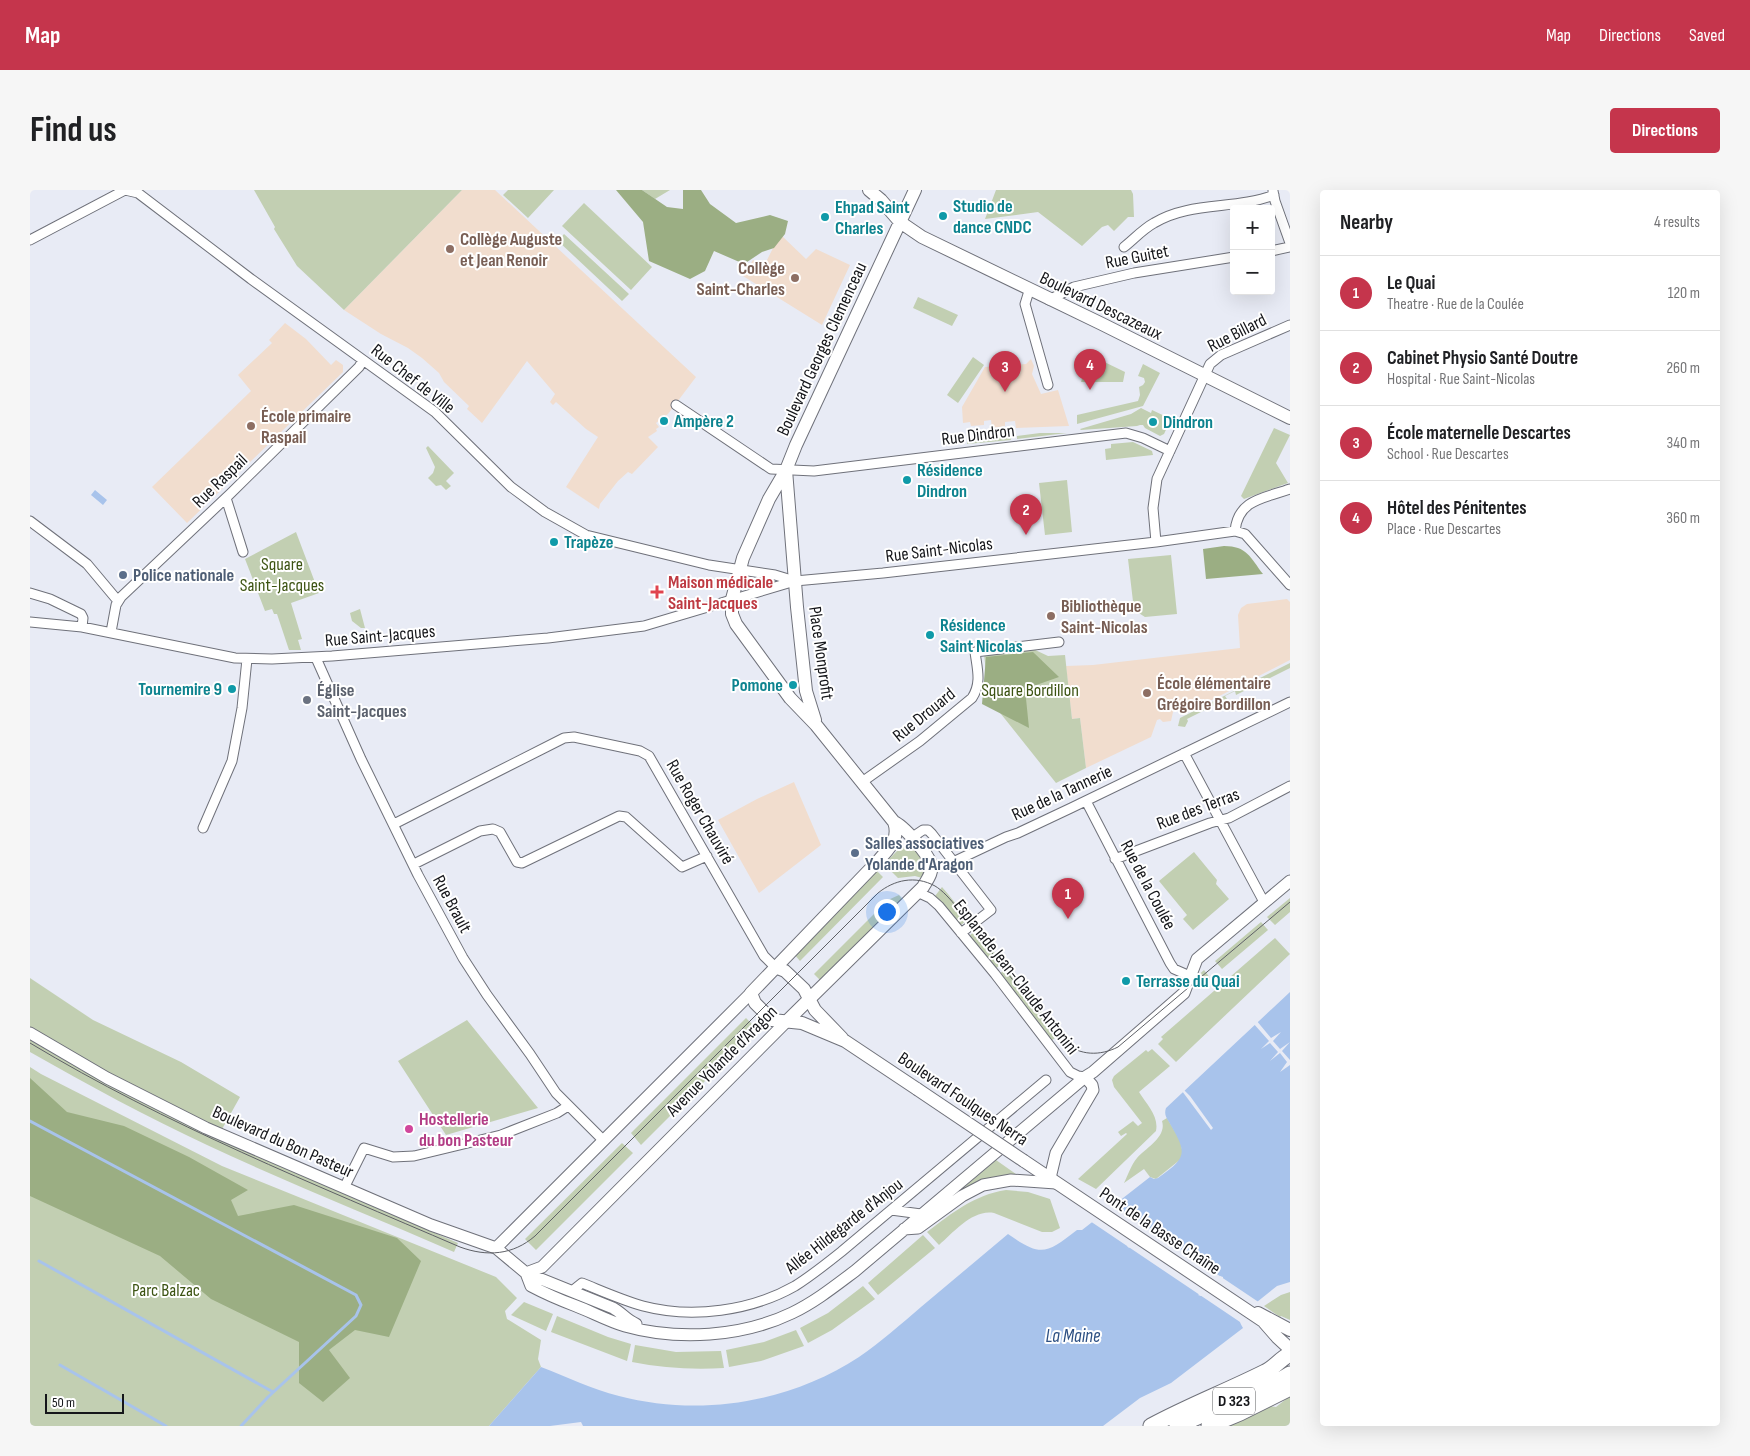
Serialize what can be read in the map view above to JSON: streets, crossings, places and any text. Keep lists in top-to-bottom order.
{
  "streets": {
    "highway": ["D 323"],
    "main road": [
      "Boulevard Descazeaux",
      "Boulevard Georges Clemenceau",
      "Place Monprofit",
      "Avenue Yolande d’Aragon",
      "Boulevard Foulques Nerra",
      "Pont de la Basse Chaîne"
    ],
    "street": [
      "Rue Guitet",
      "Rue Billard",
      "Rue Chef de Ville",
      "Rue Dindron",
      "Rue Raspail",
      "Rue Saint-Nicolas",
      "Rue Saint-Jacques",
      "Rue Drouard",
      "Rue de la Tannerie",
      "Rue des Terras",
      "Rue Roger Chauviré",
      "Rue de la Coulée",
      "Rue Brault",
      "Esplanade Jean-Claude Antonini",
      "Boulevard du Bon Pasteur",
      "Allée Hildegarde d'Anjou"
    ]
  },
  "crossings": [
    ["Rue Guitet", "Boulevard Descazeaux"],
    ["Boulevard Descazeaux", "Rue Billard"],
    ["Boulevard Descazeaux", "Boulevard Georges Clemenceau"],
    ["Rue Billard", "Rue Dindron"],
    ["Rue Billard", "Rue Saint-Nicolas"],
    ["Boulevard Georges Clemenceau", "Rue Dindron"],
    ["Boulevard Georges Clemenceau", "Place Monprofit"],
    ["Rue Chef de Ville", "Rue Raspail"],
    ["Rue Chef de Ville", "Place Monprofit"],
    ["Rue Dindron", "Place Monprofit"],
    ["Rue Saint-Nicolas", "Place Monprofit"],
    ["Rue Saint-Jacques", "Place Monprofit"],
    ["Rue Saint-Jacques", "Rue Brault"],
    ["Rue de la Tannerie", "Rue de la Coulée"],
    ["Rue des Terras", "Rue de la Coulée"],
    ["Rue Roger Chauviré", "Rue Brault"],
    ["Rue Roger Chauviré", "Avenue Yolande d’Aragon"],
    ["Rue Roger Chauviré", "Boulevard Foulques Nerra"],
    ["Rue de la Coulée", "Boulevard du Bon Pasteur"],
    ["Rue Brault", "Avenue Yolande d’Aragon"],
    ["Esplanade Jean-Claude Antonini", "Avenue Yolande d’Aragon"],
    ["Esplanade Jean-Claude Antonini", "Boulevard du Bon Pasteur"],
    ["Avenue Yolande d’Aragon", "Boulevard Foulques Nerra"],
    ["Avenue Yolande d’Aragon", "Boulevard du Bon Pasteur"],
    ["Boulevard Foulques Nerra", "Pont de la Basse Chaîne"],
    ["Boulevard du Bon Pasteur", "Allée Hildegarde d'Anjou"]
  ],
  "water": ["La Maine"],
  "parks": ["Square Saint-Jacques", "Square Bordillon", "Parc Balzac"],
  "places": {
    "other": [
      "Studio de dance CNDC",
      "Ehpad Saint Charles",
      "Collège Auguste et Jean Renoir",
      "Collège Saint-Charles",
      "Ampère 2",
      "Dindron",
      "École primaire Raspail",
      "Résidence Dindron",
      "Trapèze",
      "Police nationale",
      "Bibliothèque Saint-Nicolas",
      "Résidence Saint Nicolas",
      "Pomone",
      "Tournemire 9",
      "École élémentaire Grégoire Bordillon",
      "Église Saint-Jacques",
      "Salles associatives Yolande d'Aragon",
      "Terrasse du Quai",
      "Hostellerie du bon Pasteur"
    ],
    "health": ["Maison médicale Saint-Jacques"]
  },
  "scale_bar": "50 m",
  "page": {
    "header": "Map",
    "nav": ["Map", "Directions", "Saved"],
    "buttons": "Directions",
    "title": "Find us",
    "heading": ["Nearby", "4 results"],
    "map_buttons": ["+", "−"],
    "list": [
      {
        "mark": "1",
        "name": "Le Quai",
        "note": "Theatre · Rue de la Coulée",
        "value": "120 m"
      },
      {
        "mark": "2",
        "name": "Cabinet Physio Santé Doutre",
        "note": "Hospital · Rue Saint-Nicolas",
        "value": "260 m"
      },
      {
        "mark": "3",
        "name": "École maternelle Descartes",
        "note": "School · Rue Descartes",
        "value": "340 m"
      },
      {
        "mark": "4",
        "name": "Hôtel des Pénitentes",
        "note": "Place · Rue Descartes",
        "value": "360 m"
      }
    ],
    "pins": [
      "4",
      "3",
      "2",
      "1"
    ],
    "scale": "50 m"
  }
}
